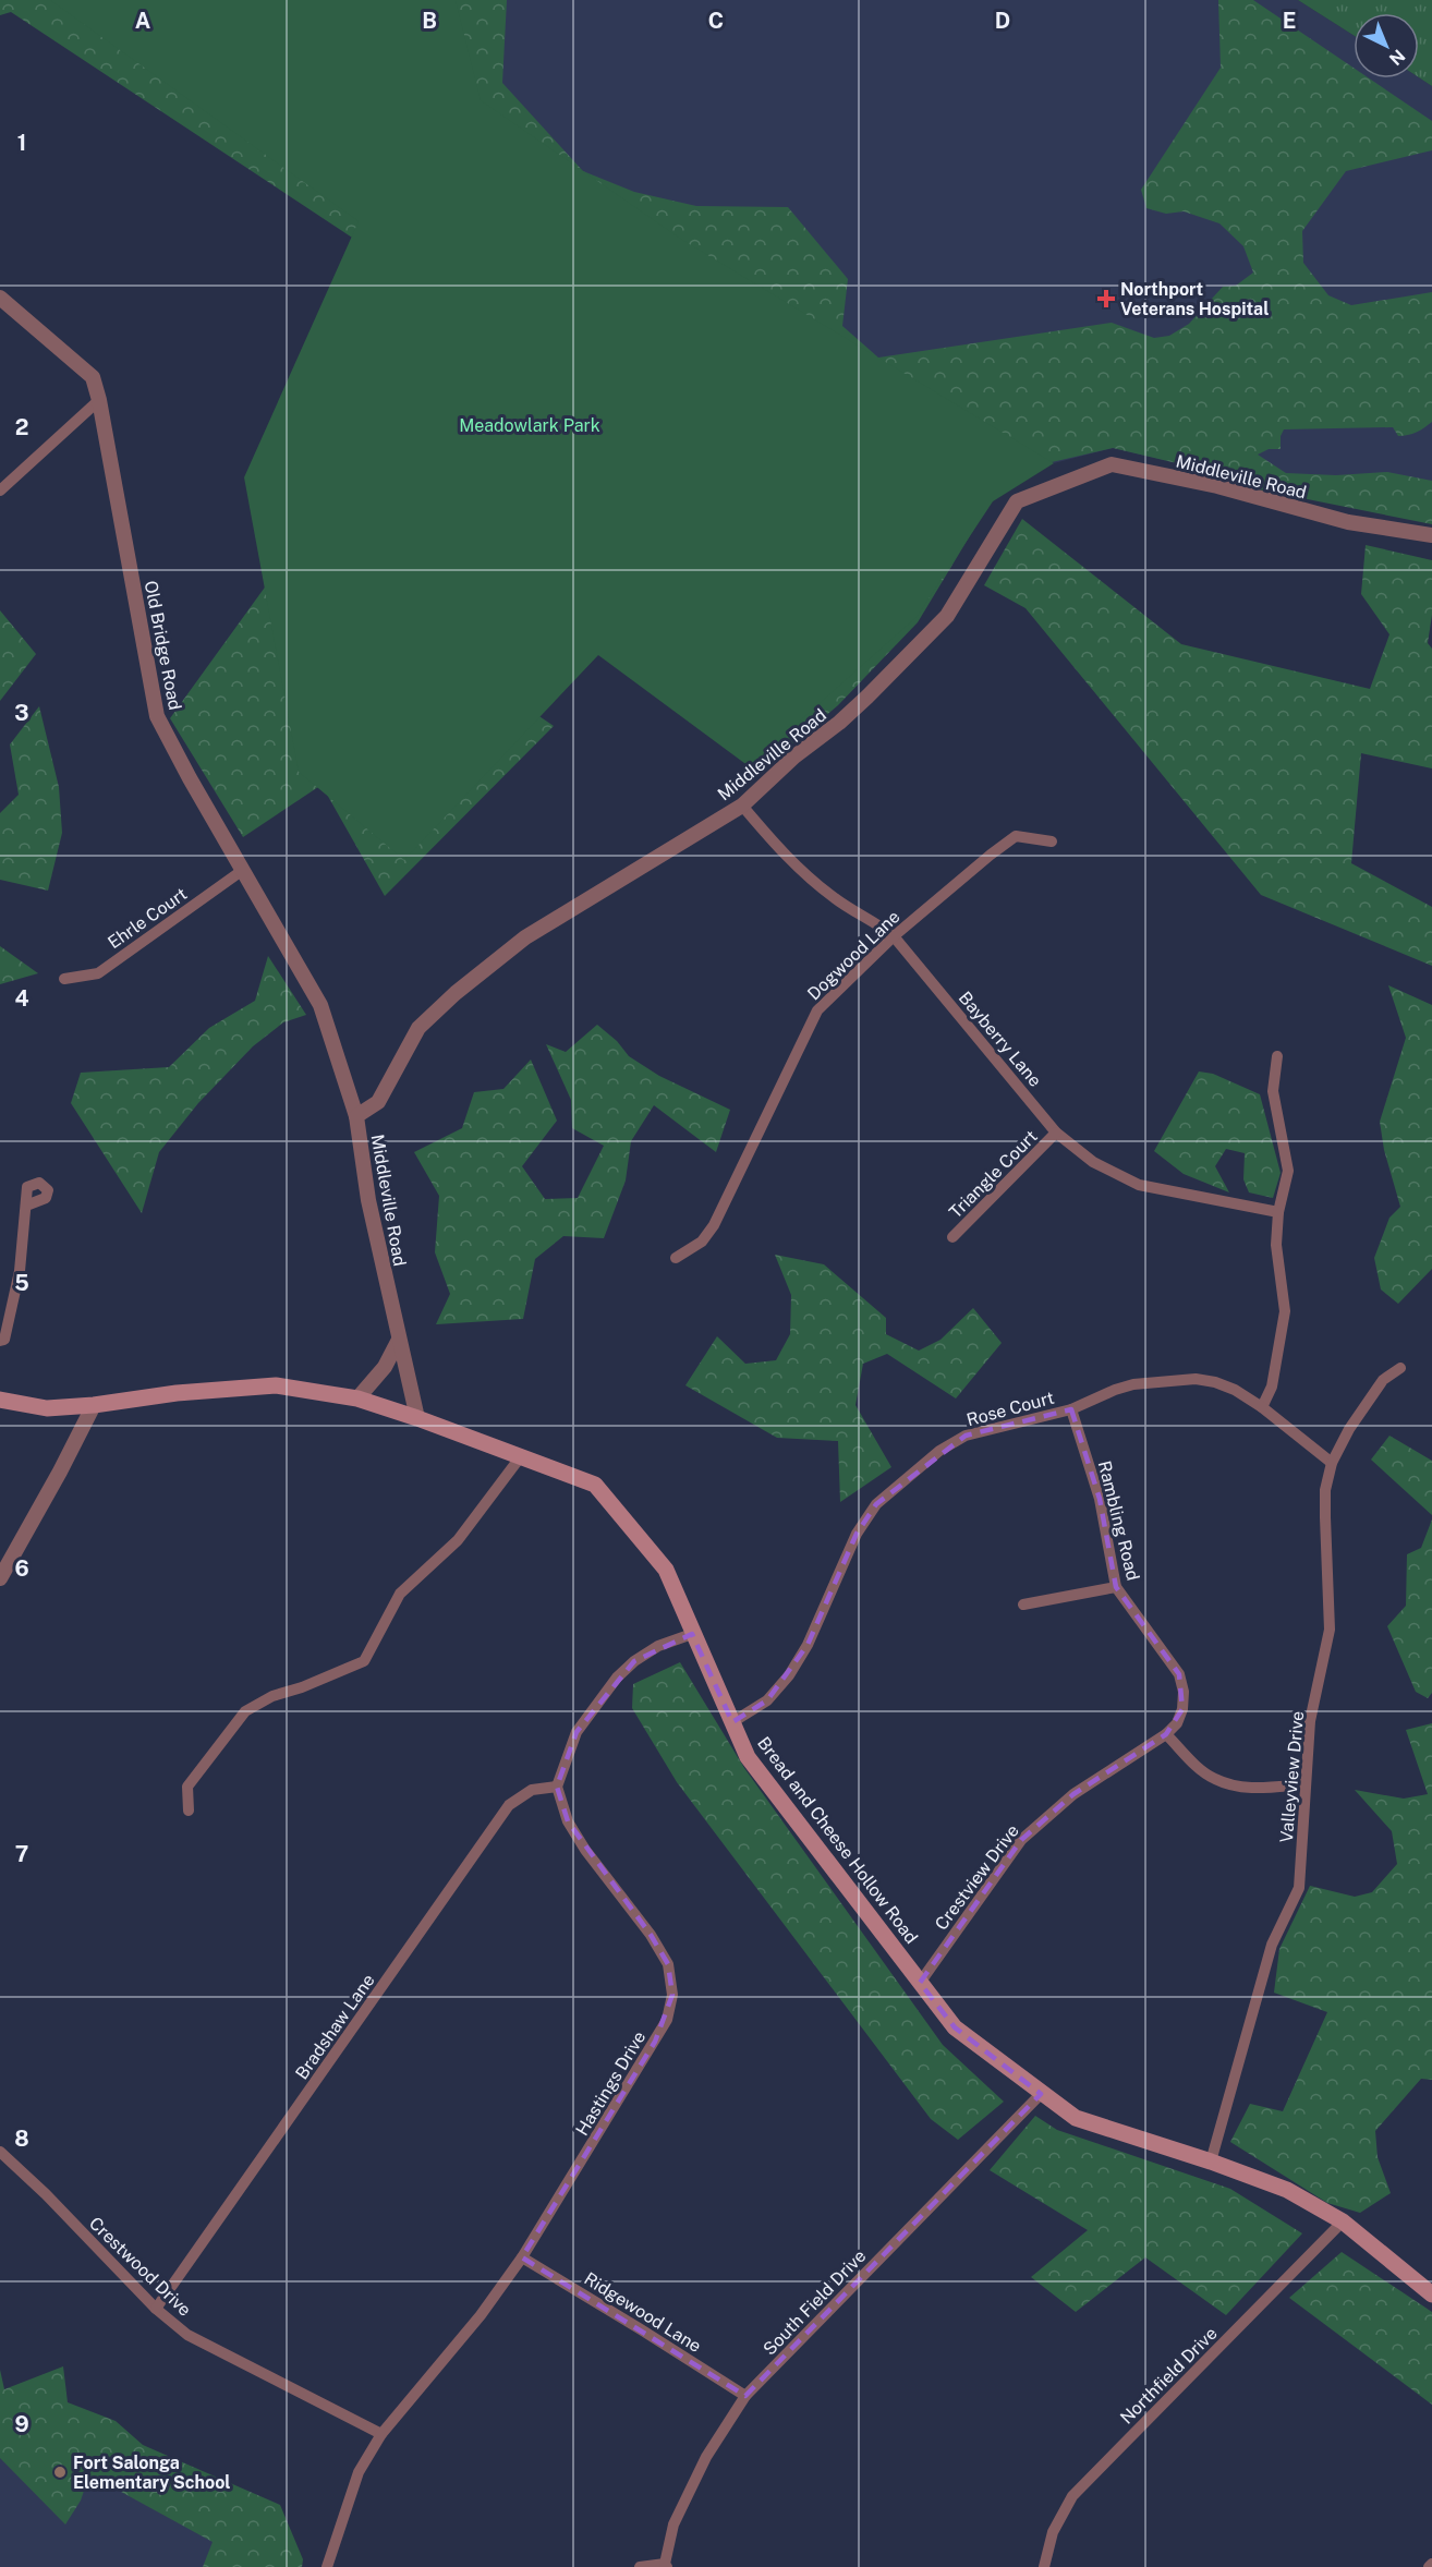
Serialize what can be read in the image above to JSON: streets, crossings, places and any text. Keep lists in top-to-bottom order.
{
  "streets": {
    "main road": ["Bread and Cheese Hollow Road"],
    "street": [
      "Middleville Road",
      "Old Bridge Road",
      "Ehrle Court",
      "Dogwood Lane",
      "Bayberry Lane",
      "Triangle Court",
      "Rose Court",
      "Rambling Road",
      "Valleyview Drive",
      "Crestview Drive",
      "Bradshaw Lane",
      "Hastings Drive",
      "Crestwood Drive",
      "South Field Drive",
      "Ridgewood Lane",
      "Northfield Drive"
    ]
  },
  "crossings": [
    ["Middleville Road", "Old Bridge Road"],
    ["Middleville Road", "Bayberry Lane"],
    ["Middleville Road", "Bread and Cheese Hollow Road"],
    ["Old Bridge Road", "Ehrle Court"],
    ["Dogwood Lane", "Bayberry Lane"],
    ["Bayberry Lane", "Triangle Court"],
    ["Rose Court", "Rambling Road"],
    ["Rose Court", "Valleyview Drive"],
    ["Rose Court", "Bread and Cheese Hollow Road"],
    ["Rambling Road", "Crestview Drive"],
    ["Valleyview Drive", "Bread and Cheese Hollow Road"],
    ["Bread and Cheese Hollow Road", "Crestview Drive"],
    ["Bread and Cheese Hollow Road", "South Field Drive"],
    ["Bread and Cheese Hollow Road", "Northfield Drive"],
    ["Bradshaw Lane", "Hastings Drive"],
    ["Bradshaw Lane", "Crestwood Drive"],
    ["Hastings Drive", "Crestwood Drive"],
    ["Hastings Drive", "Ridgewood Lane"],
    ["South Field Drive", "Ridgewood Lane"]
  ],
  "parks": ["Meadowlark Park"],
  "places": {
    "health": ["Northport Veterans Hospital"],
    "other": ["Fort Salonga Elementary School"]
  },
  "north": "bottom right",
  "grid": {
    "columns": [
      "A",
      "B",
      "C",
      "D",
      "E"
    ],
    "rows": [
      "1",
      "2",
      "3",
      "4",
      "5",
      "6",
      "7",
      "8",
      "9"
    ]
  }
}
